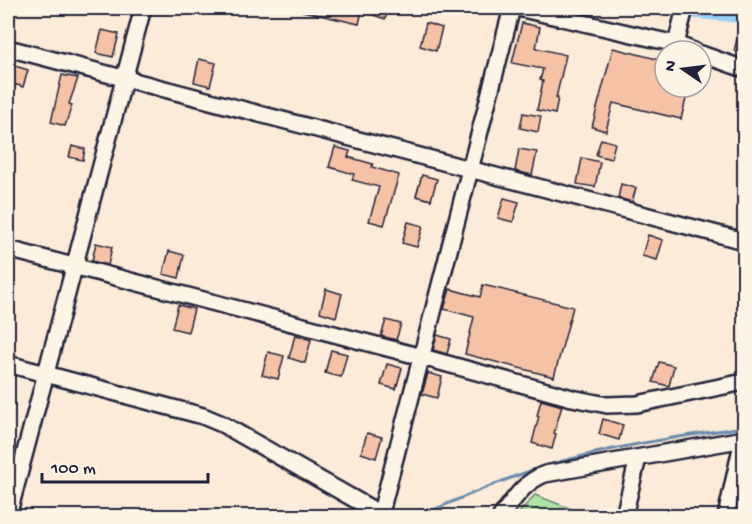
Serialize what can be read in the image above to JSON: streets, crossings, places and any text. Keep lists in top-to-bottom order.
{
  "scale_bar": "100 m",
  "north": "left"
}
